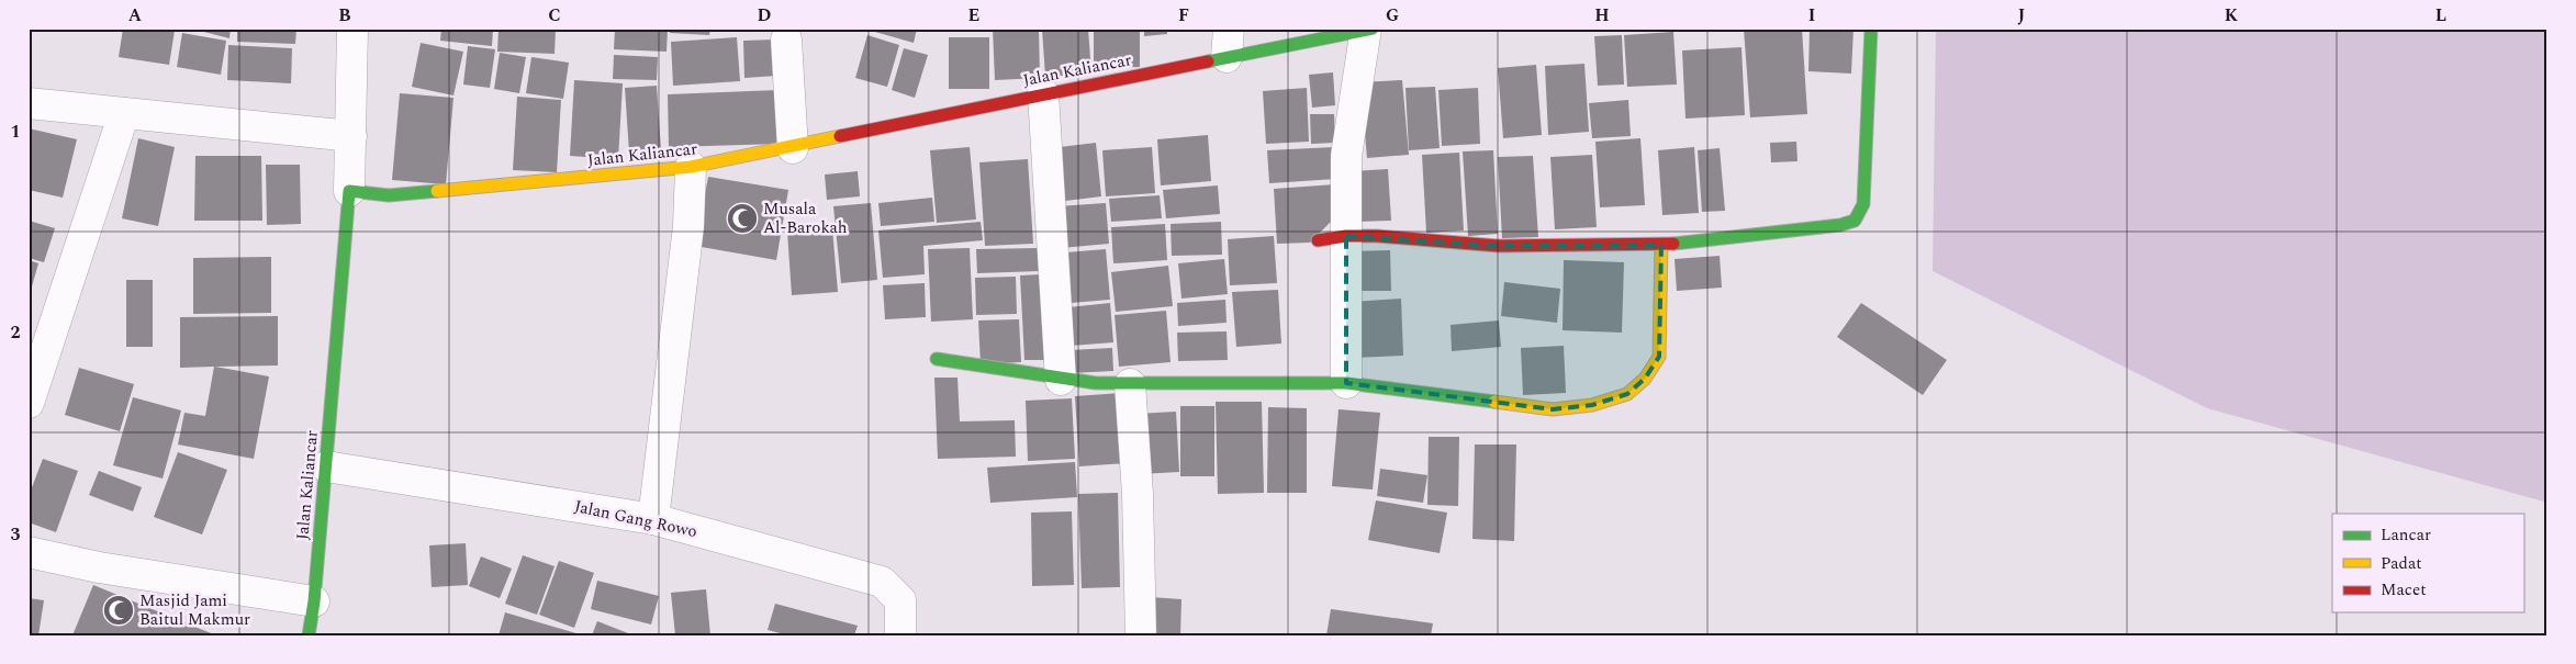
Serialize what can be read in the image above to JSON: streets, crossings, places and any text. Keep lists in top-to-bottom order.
{
  "streets": {
    "street": ["Jalan Kaliancar", "Jalan Gang Rowo"]
  },
  "crossings": [
    ["Jalan Kaliancar", "Jalan Gang Rowo"]
  ],
  "places": {
    "mosque": ["Musala Al-Barokah", "Masjid Jami Baitul Makmur"]
  },
  "legend": ["Lancar", "Padat", "Macet"],
  "grid": {
    "columns": [
      "A",
      "B",
      "C",
      "D",
      "E",
      "F",
      "G",
      "H",
      "I",
      "J",
      "K",
      "L"
    ],
    "rows": ["1", "2", "3"]
  }
}
